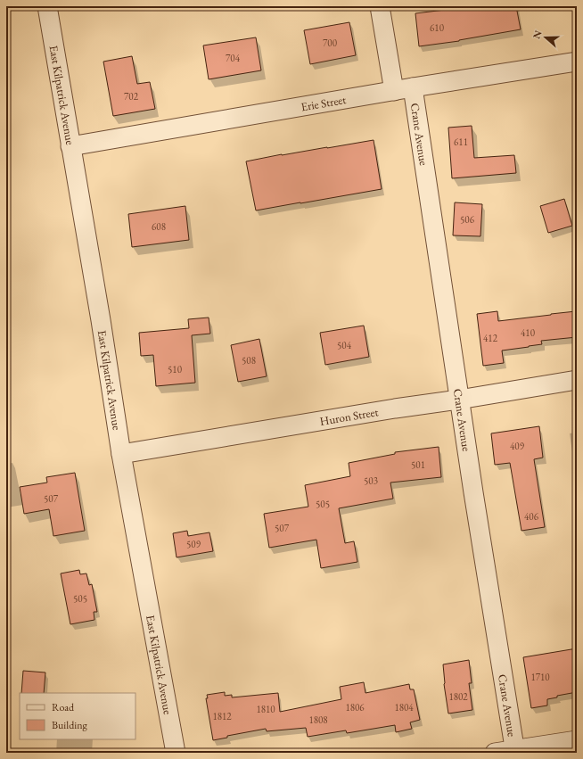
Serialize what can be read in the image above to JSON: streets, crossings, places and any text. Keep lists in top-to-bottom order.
{
  "streets": {
    "street": [
      "East Kilpatrick Avenue",
      "Erie Street",
      "Crane Avenue",
      "Huron Street"
    ]
  },
  "crossings": [
    ["East Kilpatrick Avenue", "Erie Street"],
    ["East Kilpatrick Avenue", "Huron Street"],
    ["Erie Street", "Crane Avenue"],
    ["Crane Avenue", "Huron Street"]
  ],
  "house_numbers": [
    "610",
    "700",
    "704",
    "702",
    "611",
    "506",
    "608",
    "410",
    "412",
    "504",
    "508",
    "510",
    "409",
    "501",
    "503",
    "507",
    "505",
    "406",
    "507",
    "509",
    "505",
    "1710",
    "1802",
    "1806",
    "1804",
    "1810",
    "1812",
    "1808"
  ],
  "legend": ["Road", "Building"],
  "north": "left"
}
